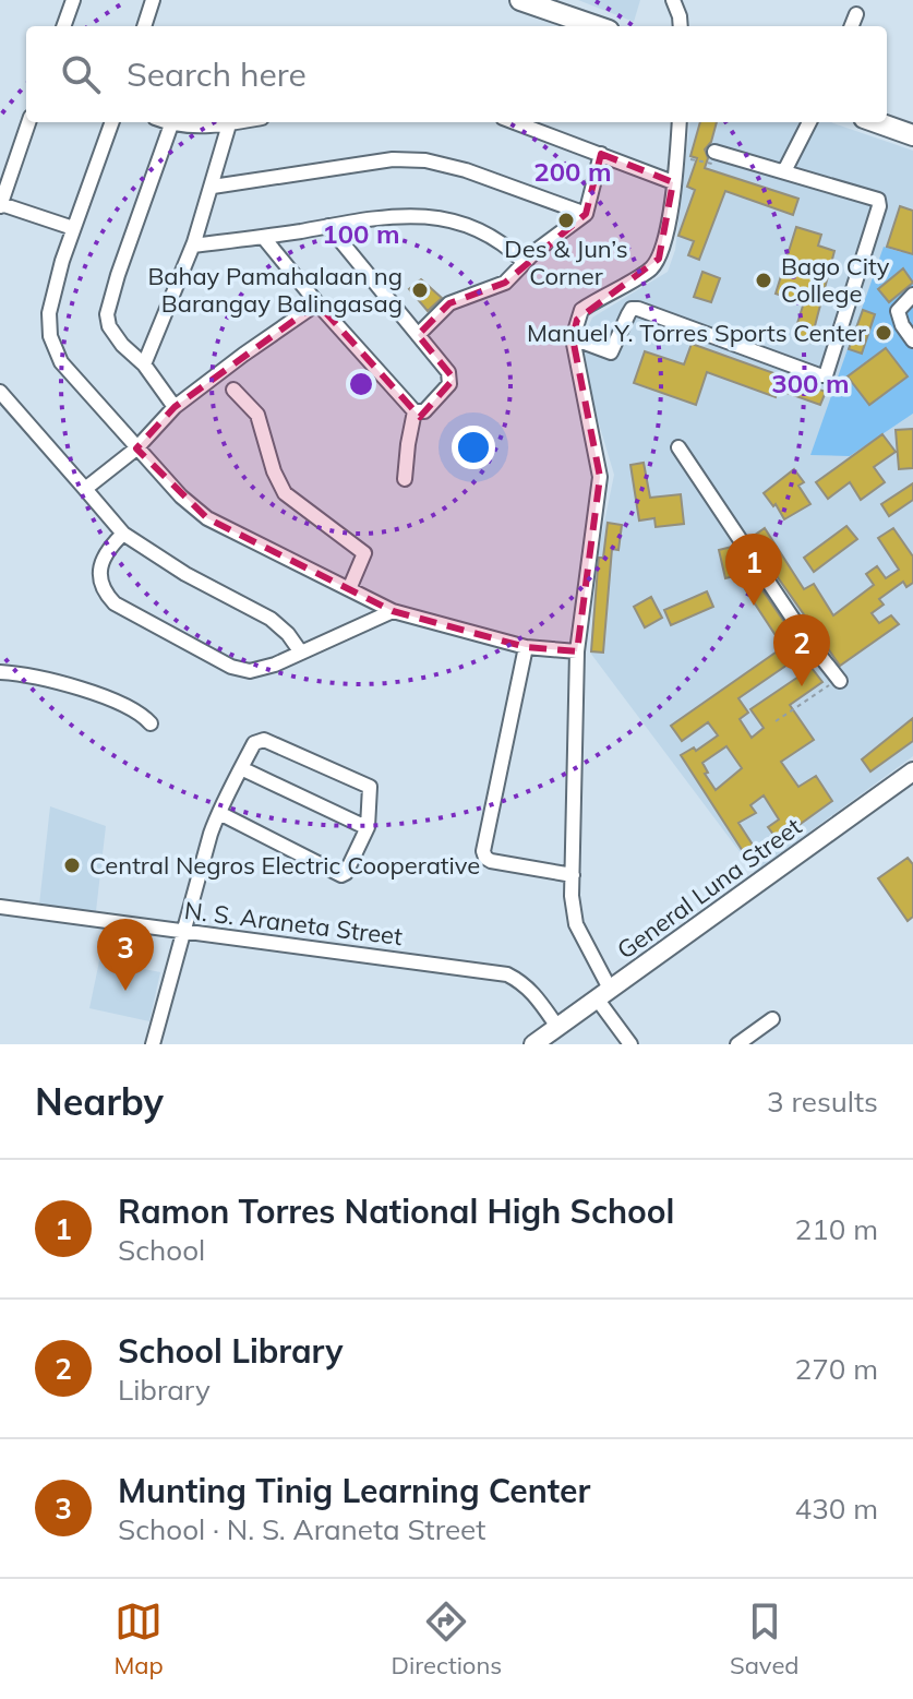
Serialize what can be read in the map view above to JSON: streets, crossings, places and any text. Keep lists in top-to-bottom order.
{
  "streets": {
    "main road": ["General Luna Street"],
    "street": ["N. S. Araneta Street"]
  },
  "crossings": [
    ["General Luna Street", "N. S. Araneta Street"]
  ],
  "places": [
    "Des & Jun’s Corner",
    "Bago City College",
    "Bahay Pamahalaan ng Barangay Balingasag",
    "Manuel Y. Torres Sports Center",
    "Central Negros Electric Cooperative"
  ],
  "page": {
    "search": "Search here",
    "pins": ["1", "2", "3"],
    "heading": ["Nearby", "3 results"],
    "list": [
      {
        "mark": "1",
        "name": "Ramon Torres National High School",
        "note": "School",
        "value": "210 m"
      },
      {
        "mark": "2",
        "name": "School Library",
        "note": "Library",
        "value": "270 m"
      },
      {
        "mark": "3",
        "name": "Munting Tinig Learning Center",
        "note": "School · N. S. Araneta Street",
        "value": "430 m"
      }
    ],
    "nav": ["Map", "Directions", "Saved"]
  },
  "rings": ["200 m", "100 m", "300 m"]
}
